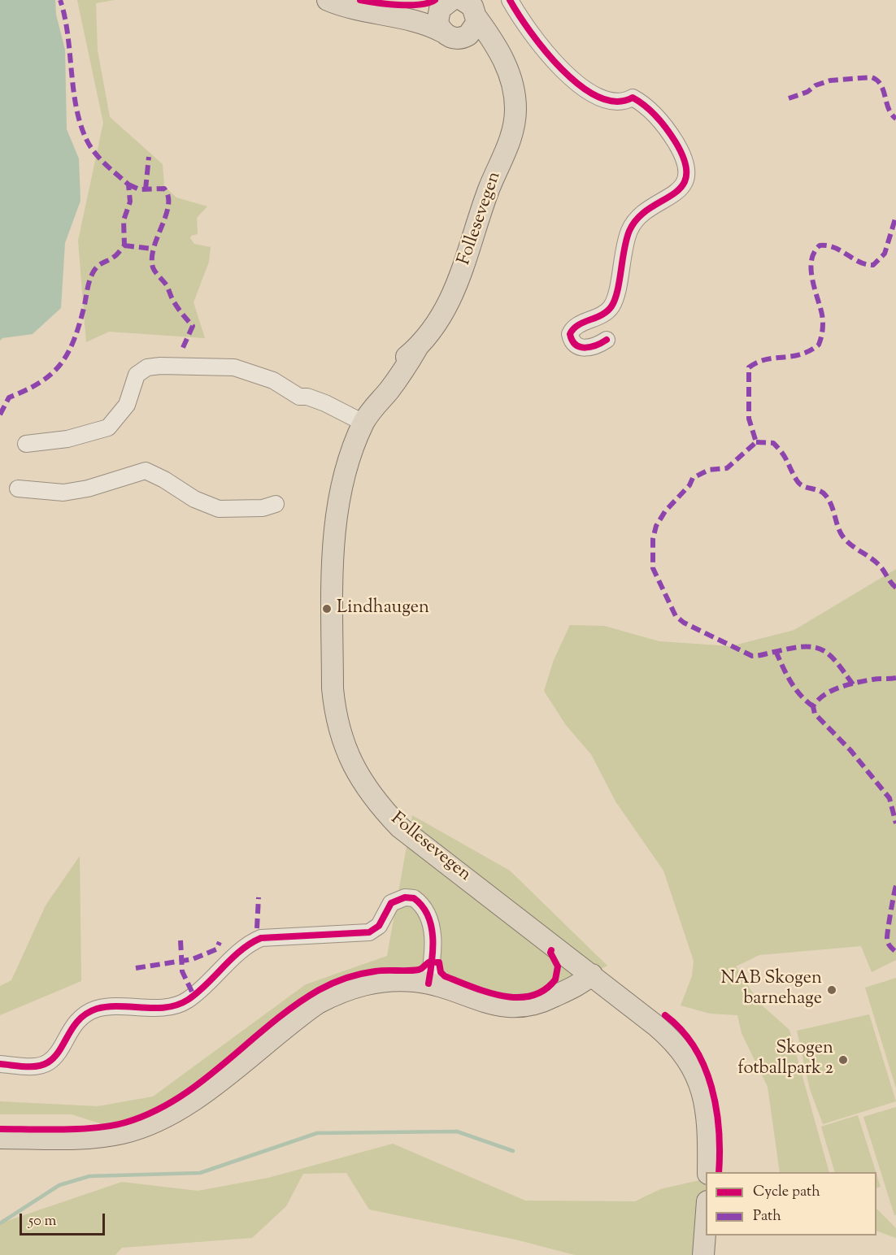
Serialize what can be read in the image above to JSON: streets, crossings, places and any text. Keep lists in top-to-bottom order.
{
  "streets": {
    "main road": ["Follesevegen"]
  },
  "places": ["Lindhaugen", "NAB Skogen barnehage", "Skogen fotballpark 2"],
  "legend": ["Cycle path", "Path"],
  "scale_bar": "50 m"
}
